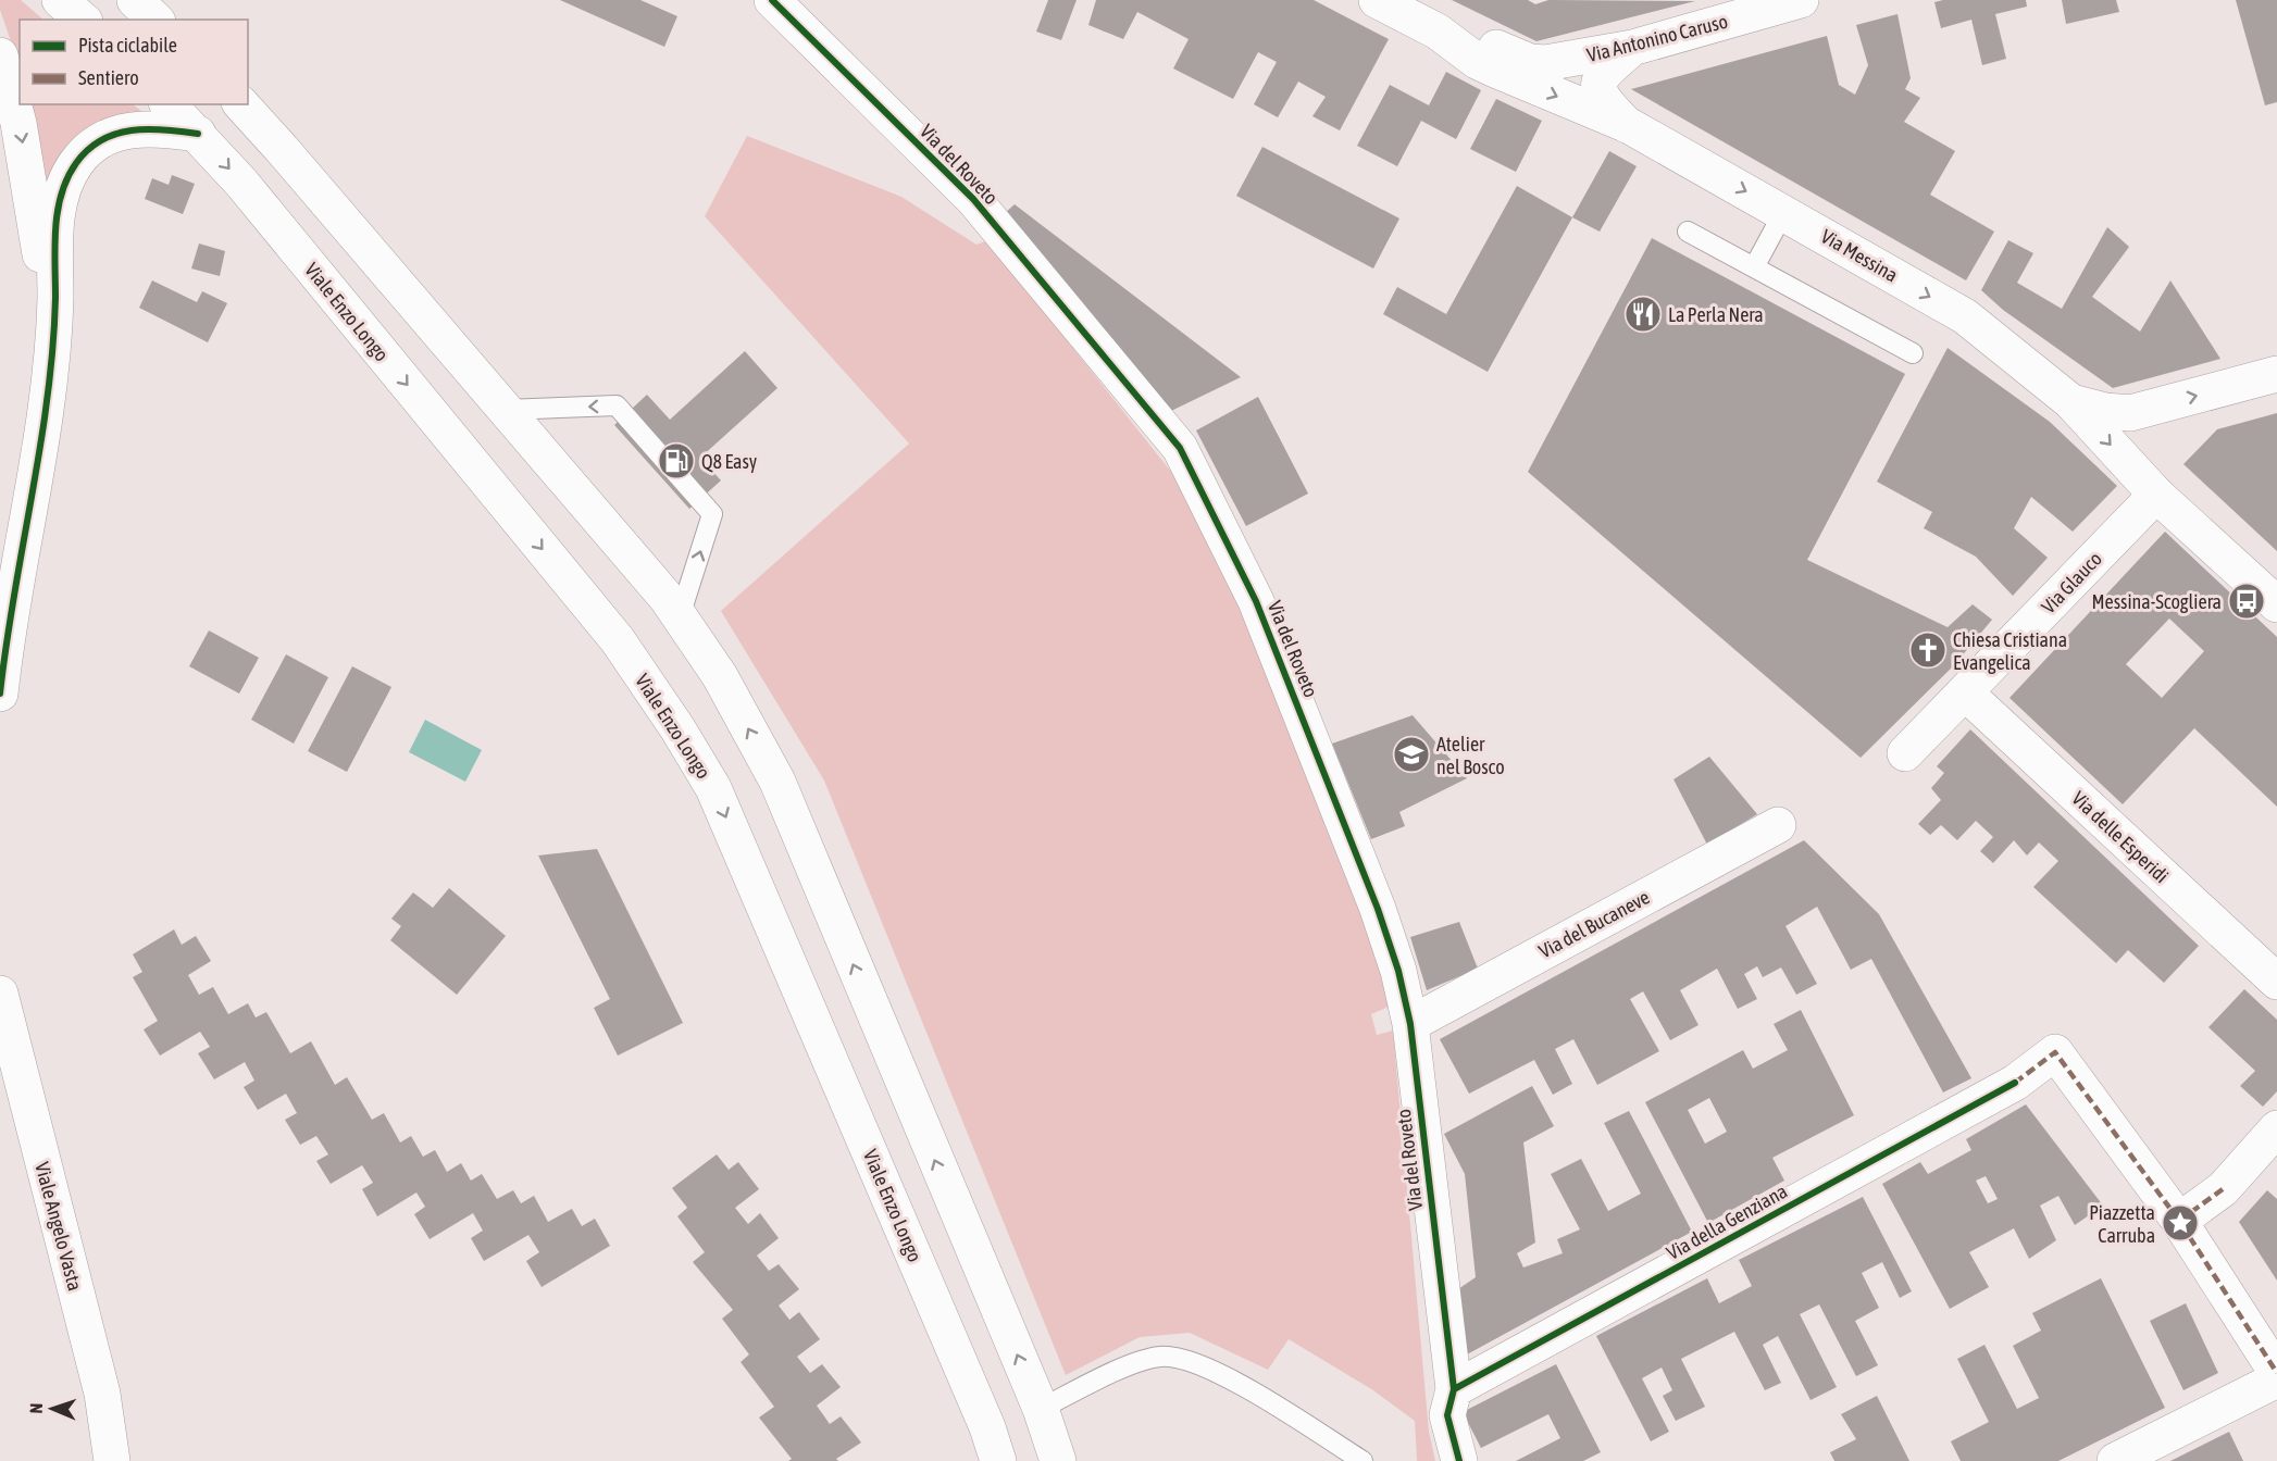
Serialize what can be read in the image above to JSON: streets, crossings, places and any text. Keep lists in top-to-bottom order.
{
  "streets": {
    "street": [
      "Via Antonino Caruso",
      "Via del Roveto",
      "Via Messina",
      "Viale Enzo Longo",
      "Via Glauco",
      "Via delle Esperidi",
      "Via del Bucaneve",
      "Via della Genziana",
      "Viale Angelo Vasta"
    ]
  },
  "crossings": [
    ["Via Antonino Caruso", "Via Messina"],
    ["Via del Roveto", "Via del Bucaneve"],
    ["Via del Roveto", "Via della Genziana"],
    ["Via Messina", "Via Glauco"],
    ["Via Glauco", "Via delle Esperidi"]
  ],
  "one_way": ["Via Messina"],
  "places": {
    "restaurant": ["La Perla Nera"],
    "fuel station": ["Q8 Easy"],
    "bus stop": ["Messina-Scogliera"],
    "church": ["Chiesa Cristiana Evangelica"],
    "school or university": ["Atelier nel Bosco"],
    "place": ["Piazzetta Carruba"]
  },
  "legend": ["Pista ciclabile", "Sentiero"],
  "north": "left"
}
